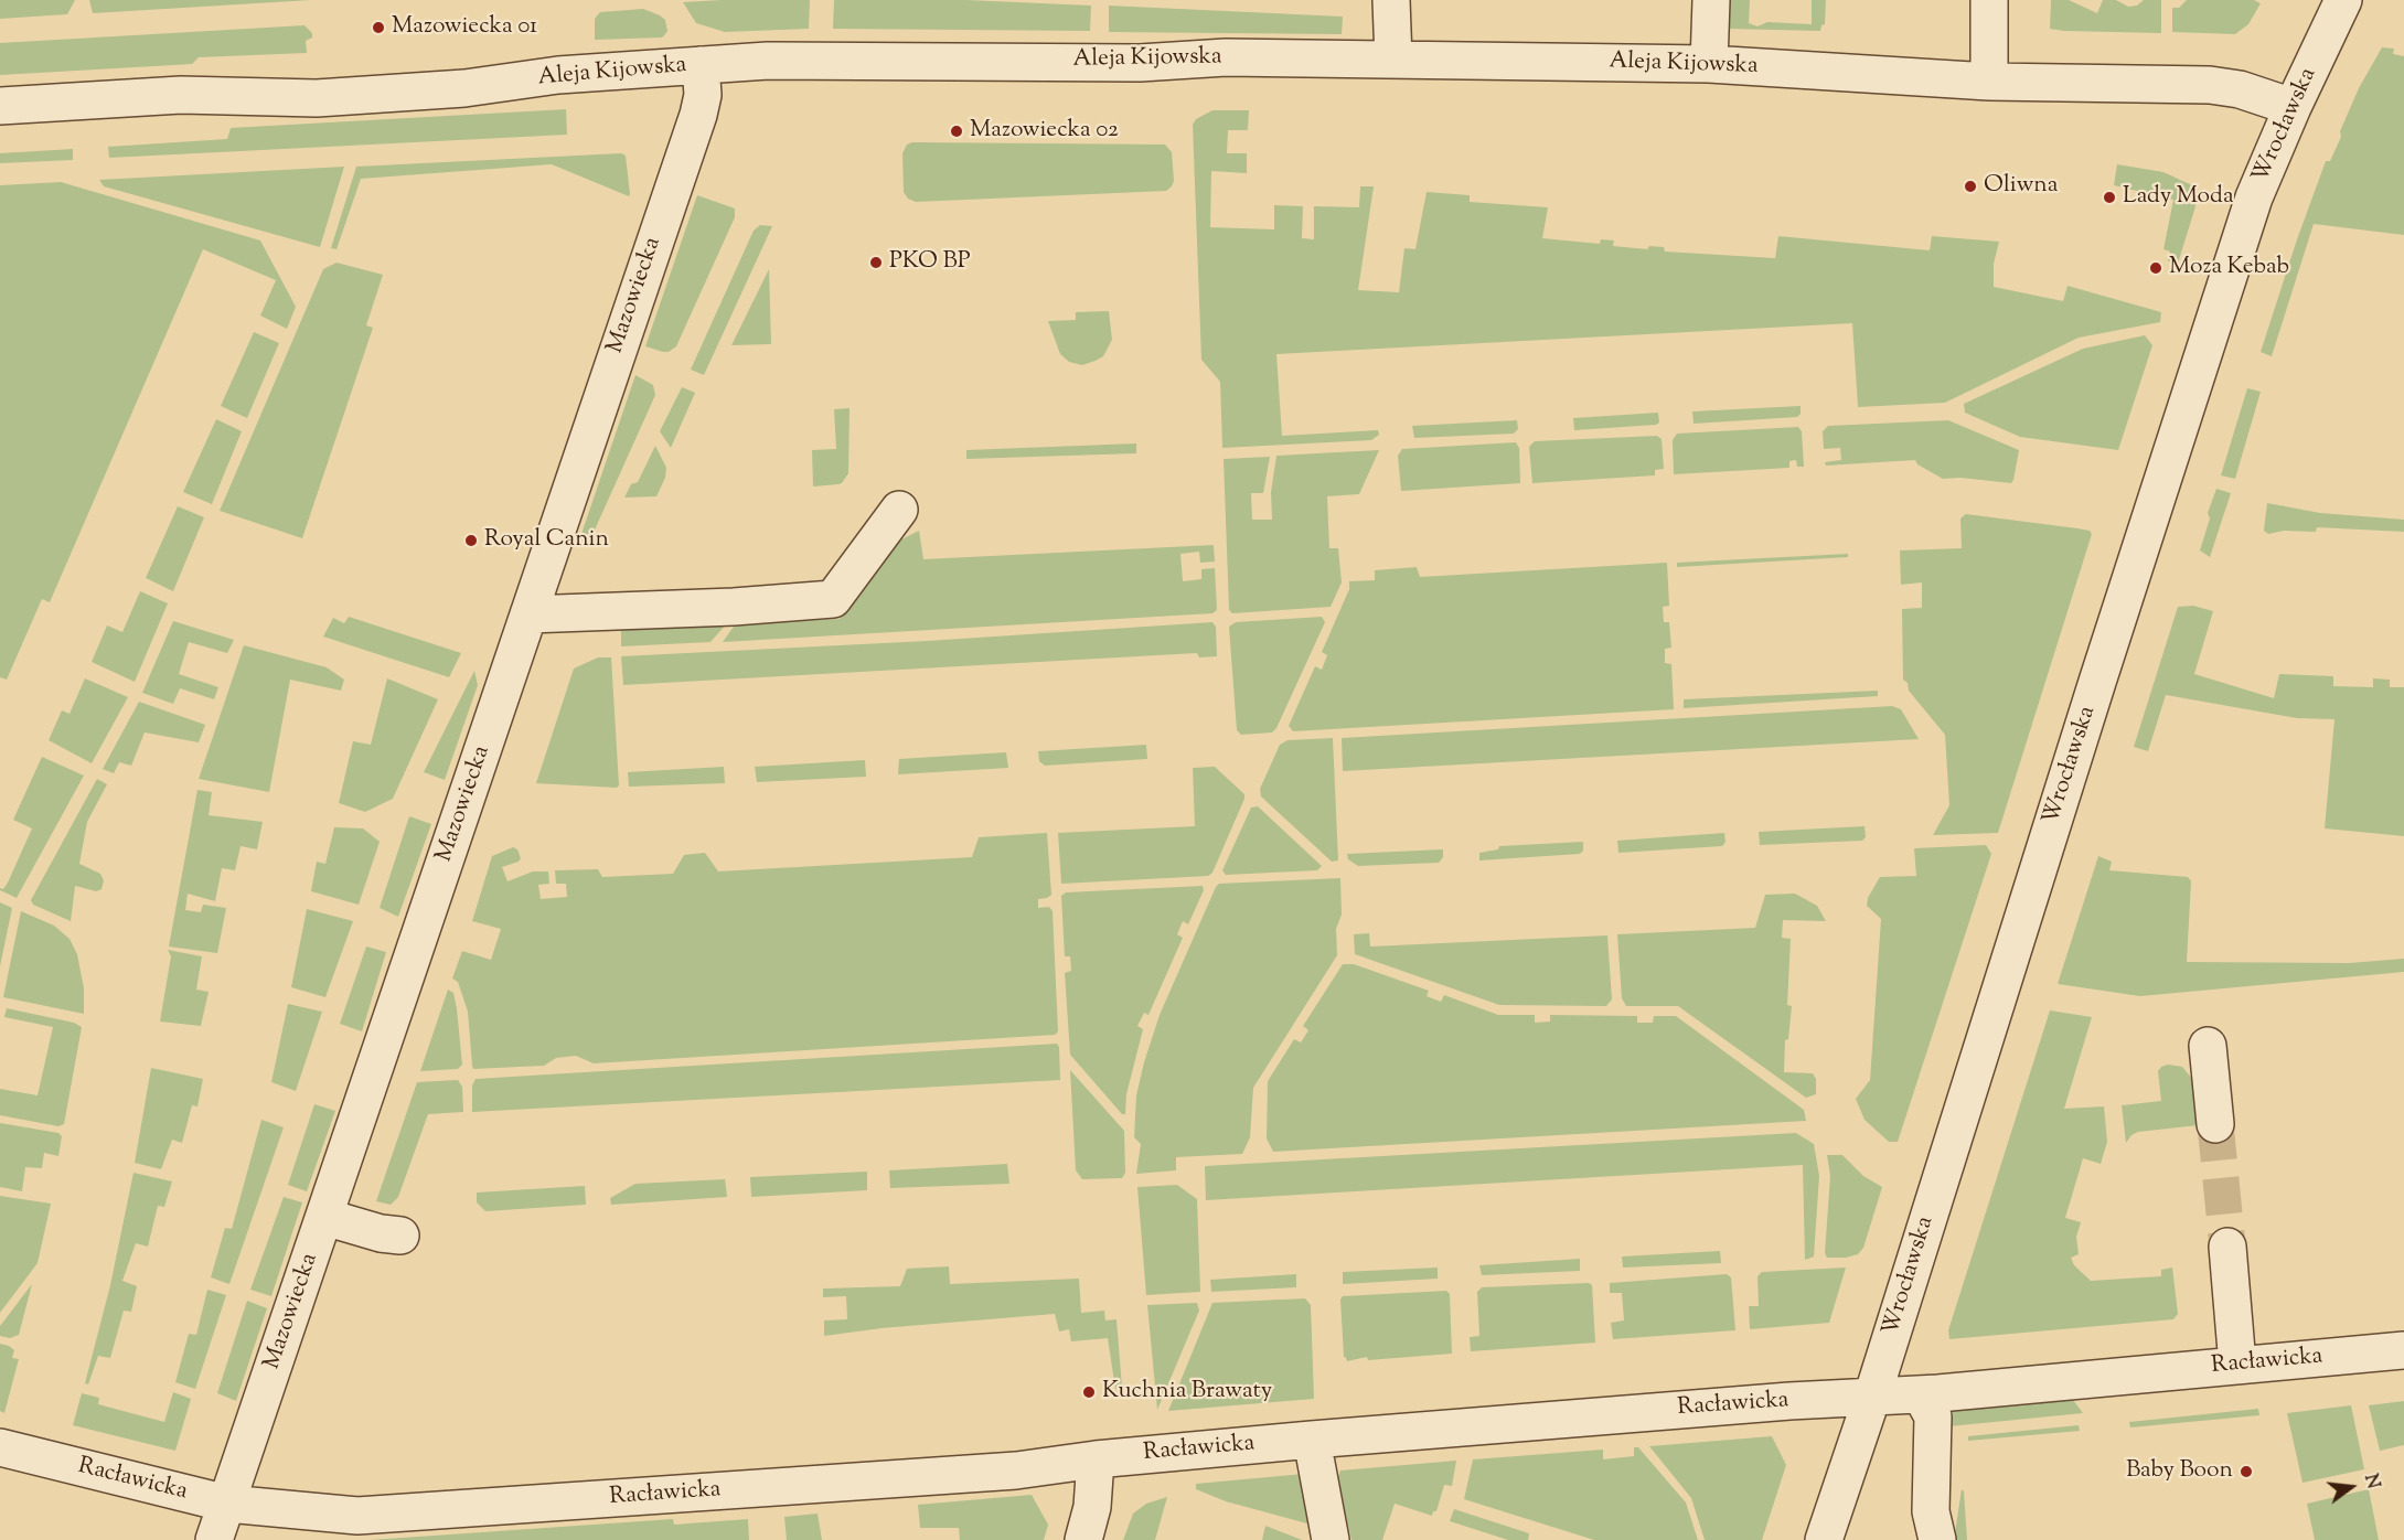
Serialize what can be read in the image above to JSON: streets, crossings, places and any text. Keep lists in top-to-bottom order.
{
  "streets": {
    "street": [
      "Aleja Kijowska",
      "Wrocławska",
      "Mazowiecka",
      "Racławicka"
    ]
  },
  "crossings": [
    ["Aleja Kijowska", "Wrocławska"],
    ["Aleja Kijowska", "Mazowiecka"],
    ["Wrocławska", "Racławicka"],
    ["Mazowiecka", "Racławicka"]
  ],
  "places": [
    "Mazowiecka 01",
    "Mazowiecka 02",
    "Oliwna",
    "Lady Moda",
    "PKO BP",
    "Moza Kebab",
    "Royal Canin",
    "Kuchnia Brawaty",
    "Baby Boon"
  ],
  "north": "right"
}
